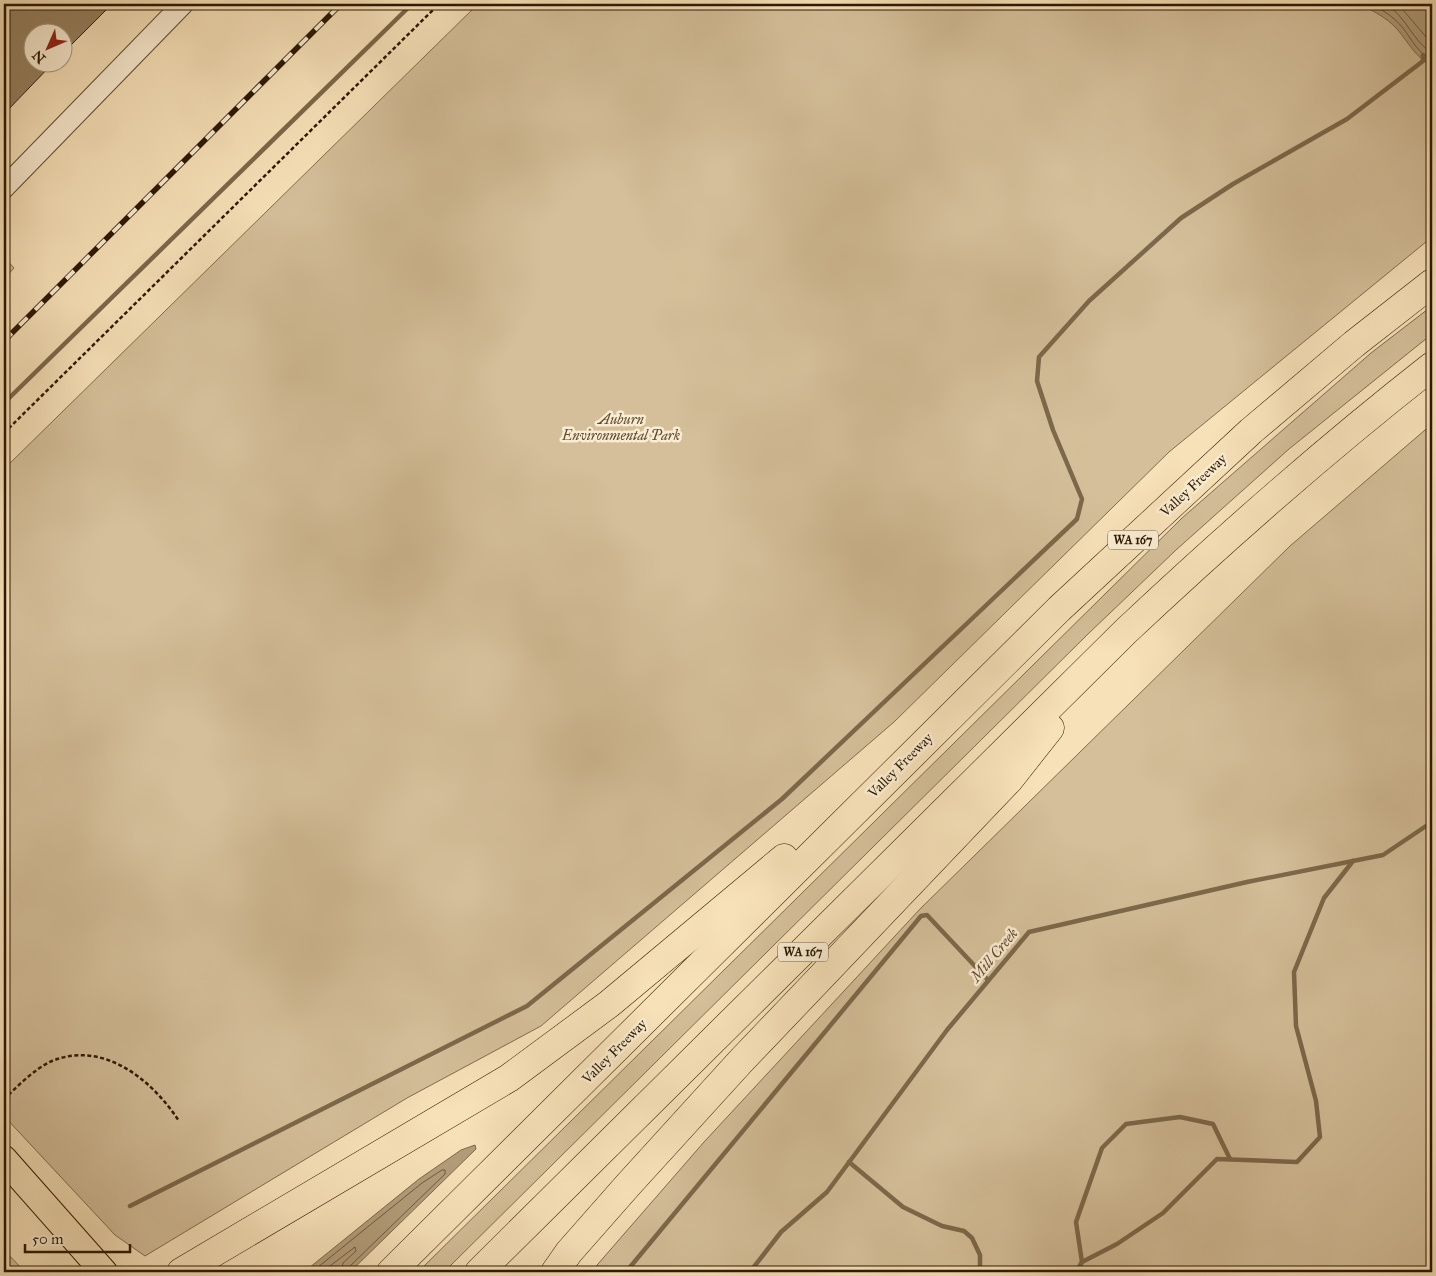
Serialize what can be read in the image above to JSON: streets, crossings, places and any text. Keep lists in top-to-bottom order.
{
  "streets": {
    "highway": ["Valley Freeway", "WA 167"]
  },
  "water": ["Mill Creek"],
  "parks": ["Auburn Environmental Park"],
  "scale_bar": "50 m",
  "north": "bottom left"
}
